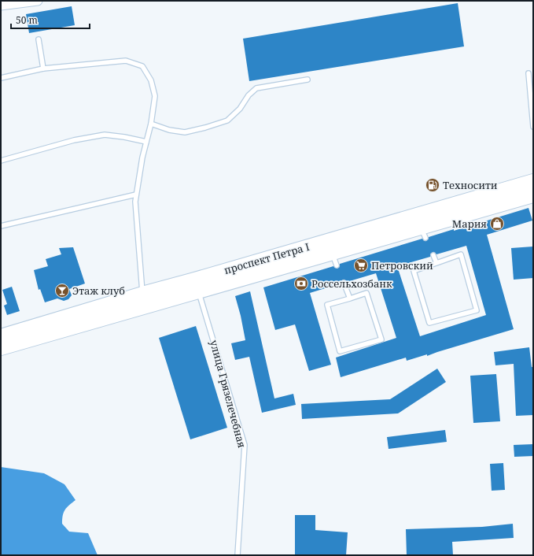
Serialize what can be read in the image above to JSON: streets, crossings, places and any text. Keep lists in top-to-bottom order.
{
  "streets": {
    "main road": ["проспект Петра I"],
    "lane": ["улица Грязелечебная"]
  },
  "crossings": [
    ["проспект Петра I", "улица Грязелечебная"]
  ],
  "places": {
    "fuel station": ["Техносити"],
    "shop": ["Мария"],
    "supermarket": ["Петровский"],
    "bank": ["Россельхозбанк"],
    "bar": ["Этаж клуб"]
  },
  "scale_bar": "50 m"
}
